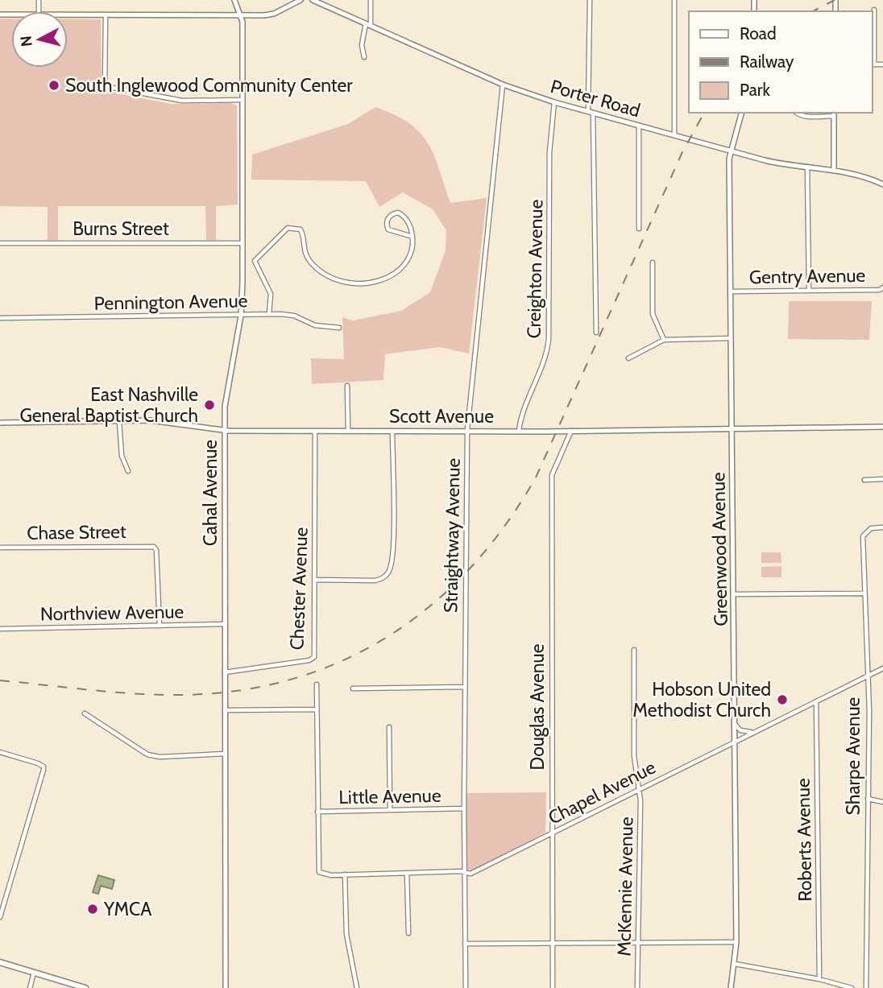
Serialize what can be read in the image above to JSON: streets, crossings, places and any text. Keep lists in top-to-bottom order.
{
  "streets": {
    "street": [
      "Porter Road",
      "Burns Street",
      "Creighton Avenue",
      "Gentry Avenue",
      "Pennington Avenue",
      "Scott Avenue",
      "Cahal Avenue",
      "Chase Street",
      "Straightway Avenue",
      "Greenwood Avenue",
      "Chester Avenue",
      "Northview Avenue",
      "Douglas Avenue",
      "Sharpe Avenue",
      "Chapel Avenue",
      "Little Avenue",
      "Roberts Avenue",
      "McKennie Avenue"
    ]
  },
  "crossings": [
    ["Porter Road", "Creighton Avenue"],
    ["Porter Road", "Straightway Avenue"],
    ["Porter Road", "Greenwood Avenue"],
    ["Burns Street", "Cahal Avenue"],
    ["Creighton Avenue", "Scott Avenue"],
    ["Gentry Avenue", "Greenwood Avenue"],
    ["Pennington Avenue", "Cahal Avenue"],
    ["Scott Avenue", "Cahal Avenue"],
    ["Scott Avenue", "Straightway Avenue"],
    ["Scott Avenue", "Greenwood Avenue"],
    ["Scott Avenue", "Chester Avenue"],
    ["Scott Avenue", "Douglas Avenue"],
    ["Cahal Avenue", "Chester Avenue"],
    ["Cahal Avenue", "Northview Avenue"],
    ["Chase Street", "Northview Avenue"],
    ["Straightway Avenue", "Chapel Avenue"],
    ["Straightway Avenue", "Little Avenue"],
    ["Greenwood Avenue", "Chapel Avenue"],
    ["Douglas Avenue", "Chapel Avenue"],
    ["Sharpe Avenue", "Chapel Avenue"],
    ["Chapel Avenue", "Little Avenue"],
    ["Chapel Avenue", "Roberts Avenue"],
    ["Chapel Avenue", "McKennie Avenue"]
  ],
  "places": [
    "South Inglewood Community Center",
    "East Nashville General Baptist Church",
    "Hobson United Methodist Church",
    "YMCA"
  ],
  "legend": ["Road", "Railway", "Park"],
  "north": "left"
}
